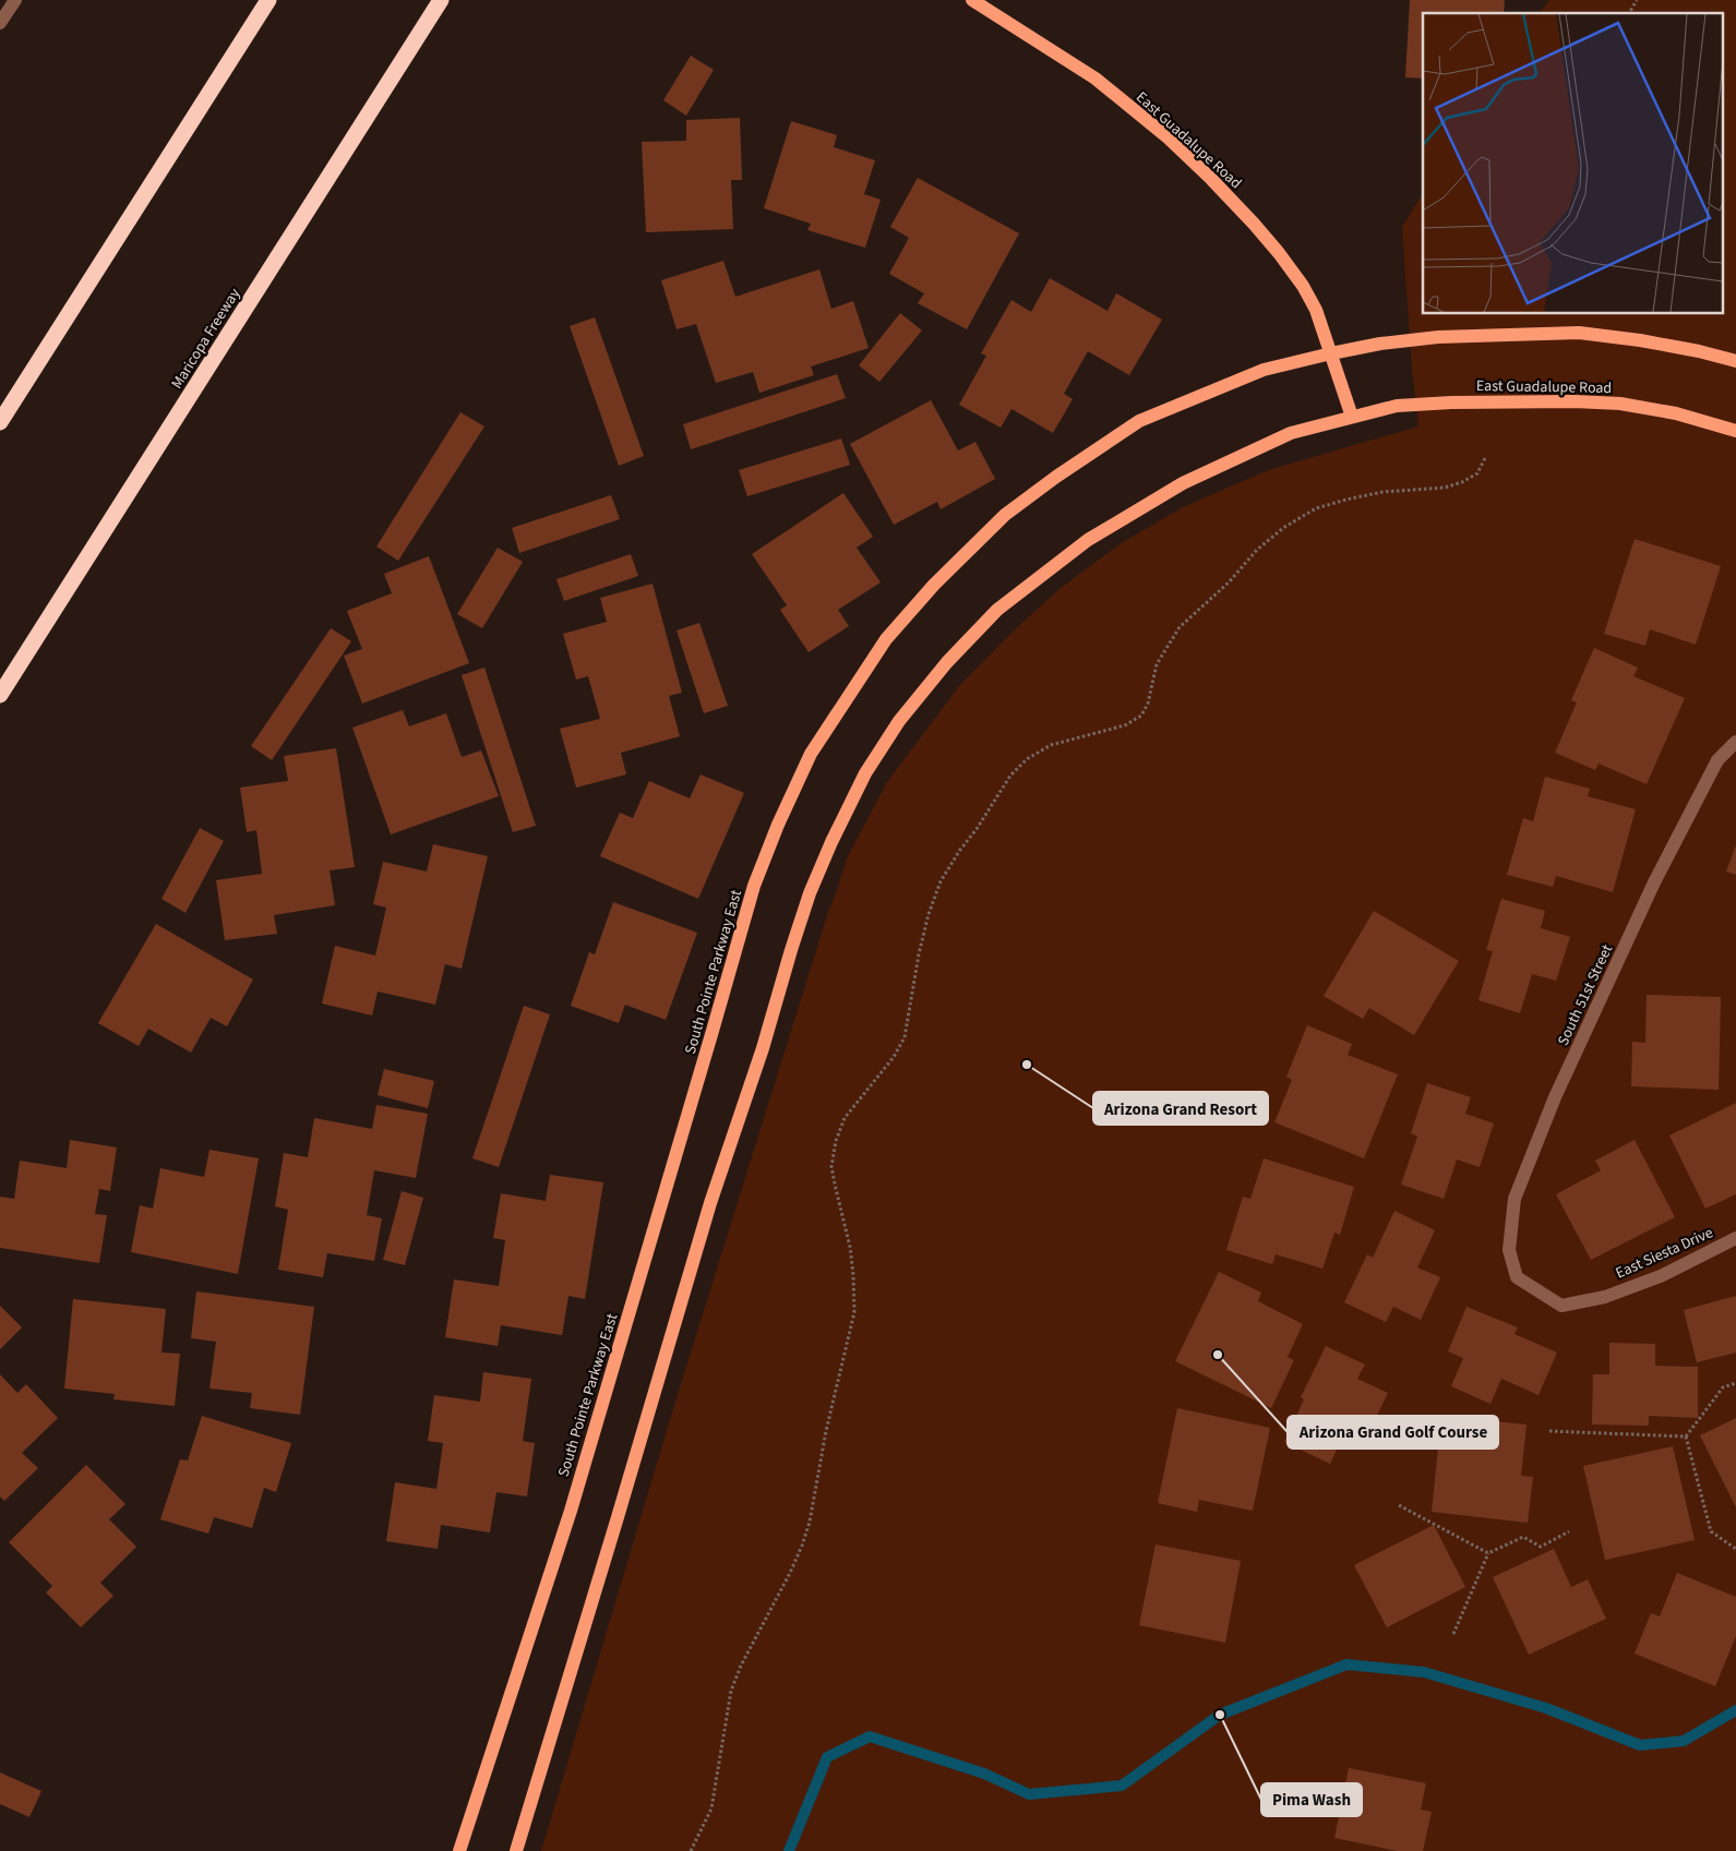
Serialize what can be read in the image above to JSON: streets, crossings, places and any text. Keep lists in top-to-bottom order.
{
  "streets": {
    "highway": ["Maricopa Freeway"],
    "main road": ["East Guadalupe Road", "South Pointe Parkway East"],
    "street": ["South 51st Street", "East Siesta Drive"]
  },
  "crossings": [
    ["East Guadalupe Road", "South Pointe Parkway East"],
    ["South 51st Street", "East Siesta Drive"]
  ],
  "places": ["Arizona Grand Resort", "Arizona Grand Golf Course", "Pima Wash"]
}
